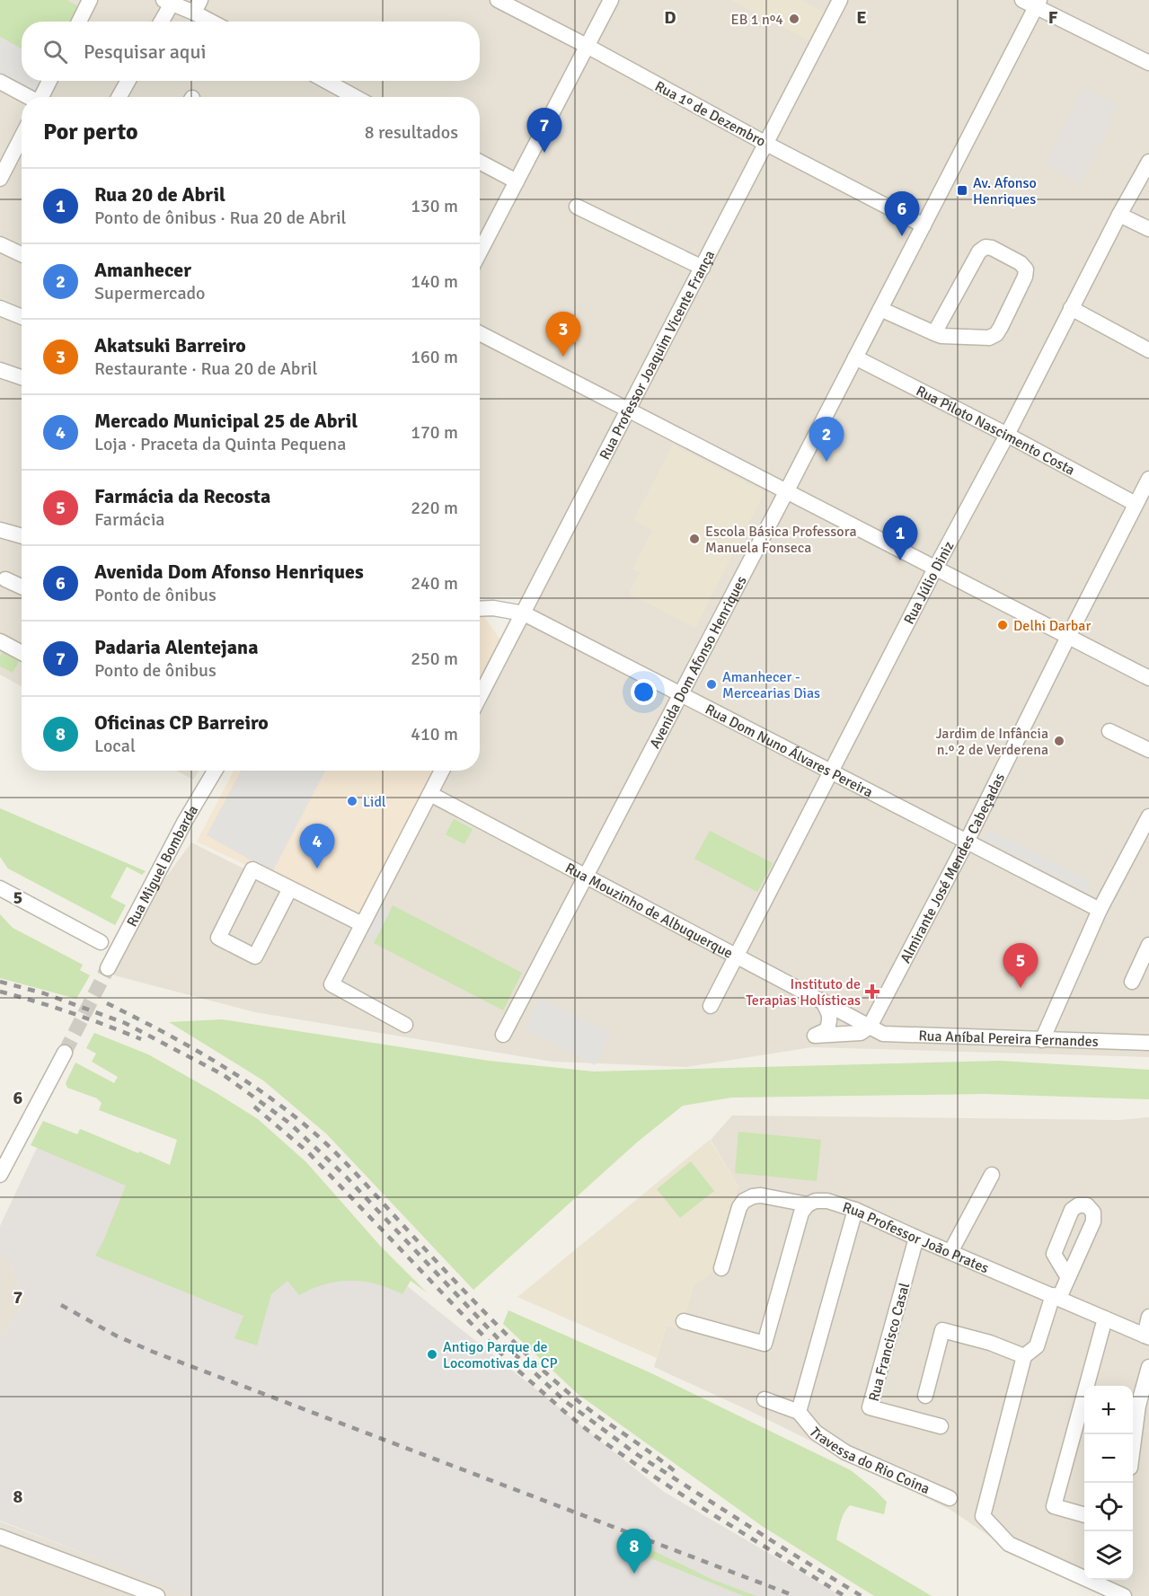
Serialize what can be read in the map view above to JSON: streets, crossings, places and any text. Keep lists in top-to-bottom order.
{
  "streets": {
    "street": [
      "Rua 1º de Dezembro",
      "Rua Professor Joaquim Vicente França",
      "Rua Piloto Nascimento Costa",
      "Rua Júlio Diniz",
      "Avenida Dom Afonso Henriques",
      "Rua Dom Nuno Álvares Pereira",
      "Rua Miguel Bombarda",
      "Almirante José Mendes Cabeçadas",
      "Rua Mouzinho de Albuquerque",
      "Rua Aníbal Pereira Fernandes",
      "Rua Professor João Prates",
      "Rua Francisco Casal",
      "Travessa do Rio Coina"
    ]
  },
  "crossings": [
    ["Rua 1º de Dezembro", "Rua Professor Joaquim Vicente França"],
    ["Rua 1º de Dezembro", "Avenida Dom Afonso Henriques"],
    ["Rua Professor Joaquim Vicente França", "Rua Dom Nuno Álvares Pereira"],
    ["Rua Piloto Nascimento Costa", "Rua Júlio Diniz"],
    ["Rua Piloto Nascimento Costa", "Avenida Dom Afonso Henriques"],
    ["Rua Piloto Nascimento Costa", "Almirante José Mendes Cabeçadas"],
    ["Rua Júlio Diniz", "Rua Dom Nuno Álvares Pereira"],
    ["Rua Júlio Diniz", "Rua Mouzinho de Albuquerque"],
    ["Avenida Dom Afonso Henriques", "Rua Dom Nuno Álvares Pereira"],
    ["Avenida Dom Afonso Henriques", "Rua Mouzinho de Albuquerque"],
    ["Rua Dom Nuno Álvares Pereira", "Almirante José Mendes Cabeçadas"],
    ["Almirante José Mendes Cabeçadas", "Rua Mouzinho de Albuquerque"],
    ["Almirante José Mendes Cabeçadas", "Rua Aníbal Pereira Fernandes"],
    ["Rua Mouzinho de Albuquerque", "Rua Aníbal Pereira Fernandes"],
    ["Rua Professor João Prates", "Rua Francisco Casal"]
  ],
  "places": {
    "other": [
      "EB 1 nº4",
      "Escola Básica Professora Manuela Fonseca",
      "Delhi Darbar",
      "Amanhecer - Mercearias Dias",
      "Jardim de Infância n.º 2 de Verderena",
      "Lidl",
      "Antigo Parque de Locomotivas da CP"
    ],
    "transit": ["Av. Afonso Henriques"],
    "health": ["Instituto de Terapias Holísticas"]
  },
  "page": {
    "search": "Pesquisar aqui",
    "heading": ["Por perto", "8 resultados"],
    "pins": [
      "7",
      "6",
      "3",
      "2",
      "1",
      "4",
      "5",
      "8"
    ],
    "list": [
      {
        "mark": "1",
        "name": "Rua 20 de Abril",
        "note": "Ponto de ônibus · Rua 20 de Abril",
        "value": "130 m"
      },
      {
        "mark": "2",
        "name": "Amanhecer",
        "note": "Supermercado",
        "value": "140 m"
      },
      {
        "mark": "3",
        "name": "Akatsuki Barreiro",
        "note": "Restaurante · Rua 20 de Abril",
        "value": "160 m"
      },
      {
        "mark": "4",
        "name": "Mercado Municipal 25 de Abril",
        "note": "Loja · Praceta da Quinta Pequena",
        "value": "170 m"
      },
      {
        "mark": "5",
        "name": "Farmácia da Recosta",
        "note": "Farmácia",
        "value": "220 m"
      },
      {
        "mark": "6",
        "name": "Avenida Dom Afonso Henriques",
        "note": "Ponto de ônibus",
        "value": "240 m"
      },
      {
        "mark": "7",
        "name": "Padaria Alentejana",
        "note": "Ponto de ônibus",
        "value": "250 m"
      },
      {
        "mark": "8",
        "name": "Oficinas CP Barreiro",
        "note": "Local",
        "value": "410 m"
      }
    ],
    "map_buttons": ["+", "−"]
  },
  "grid": {
    "columns": ["D", "E", "F"],
    "rows": [
      "5",
      "6",
      "7",
      "8"
    ]
  }
}
